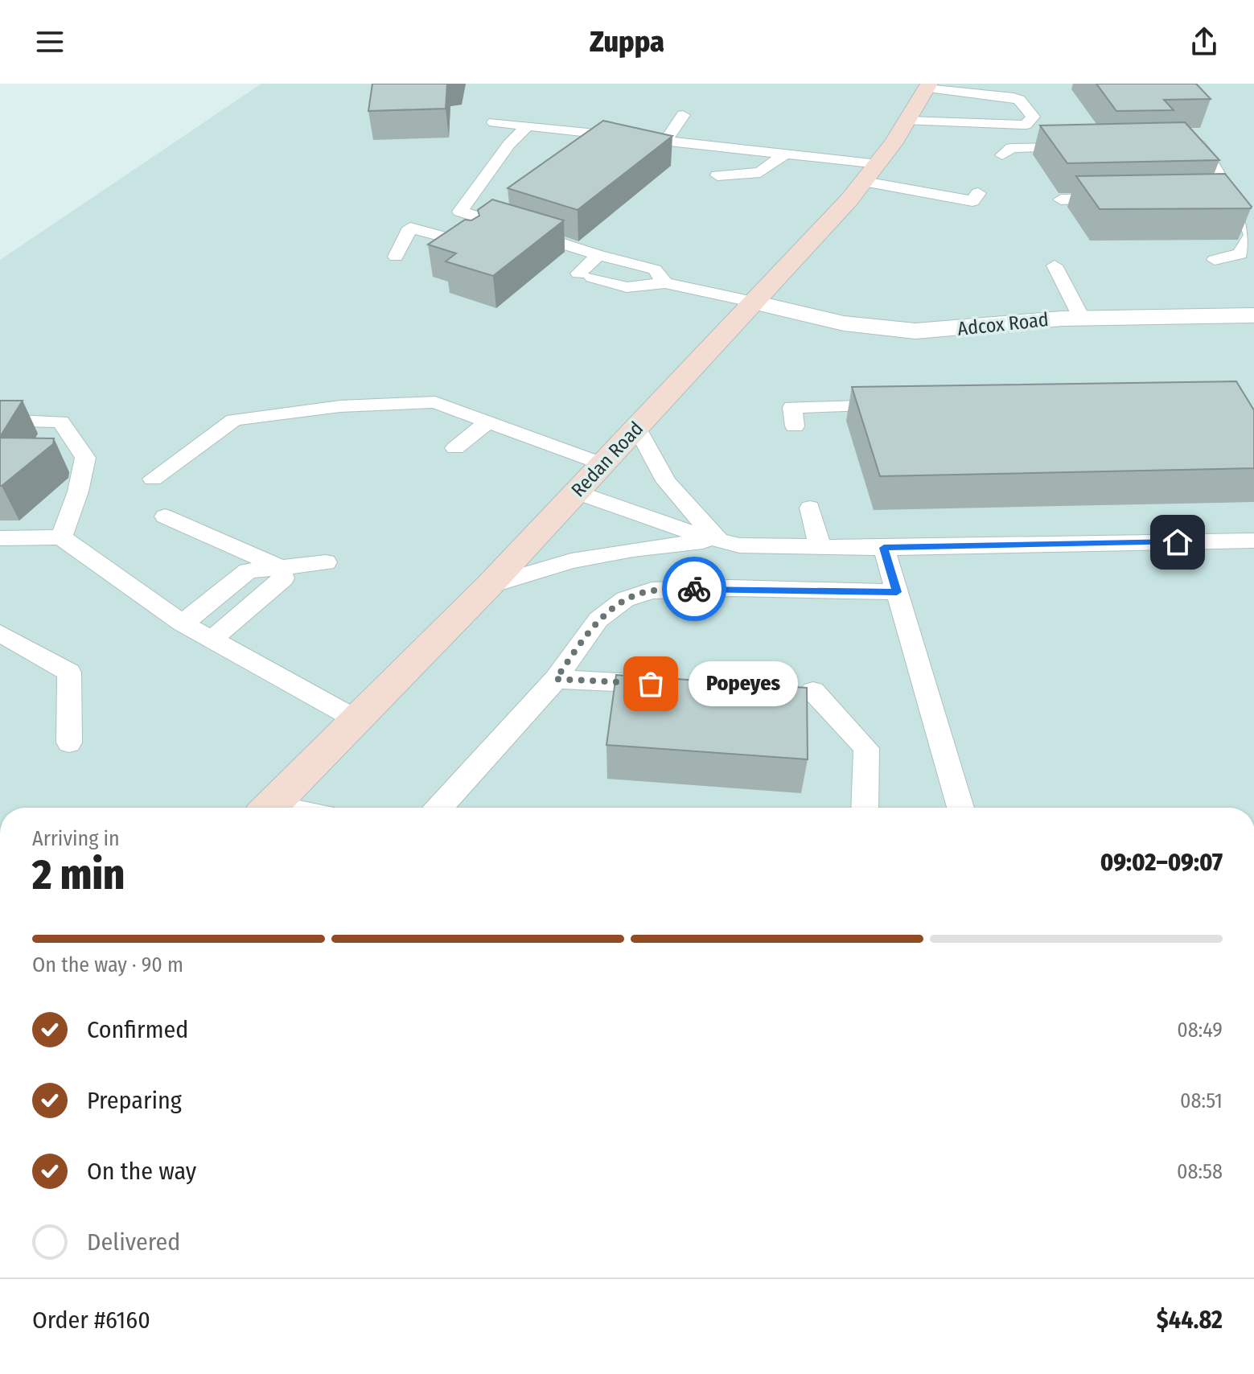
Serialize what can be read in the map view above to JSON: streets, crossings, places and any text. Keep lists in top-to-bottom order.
{
  "streets": {
    "main road": ["Redan Road"],
    "street": ["Adcox Road"]
  },
  "crossings": [
    ["Adcox Road", "Redan Road"]
  ],
  "places": ["Popeyes"],
  "page": {
    "header": "Zuppa",
    "bubble": "Popeyes",
    "heading": ["2 min", "Arriving in", "09:02–09:07"],
    "panel": ["Order #6160", "$44.82"],
    "bar": "On the way · 90 m",
    "list": [
      ["Confirmed", "08:49"],
      ["Preparing", "08:51"],
      ["On the way", "08:58"],
      "Delivered"
    ]
  }
}
